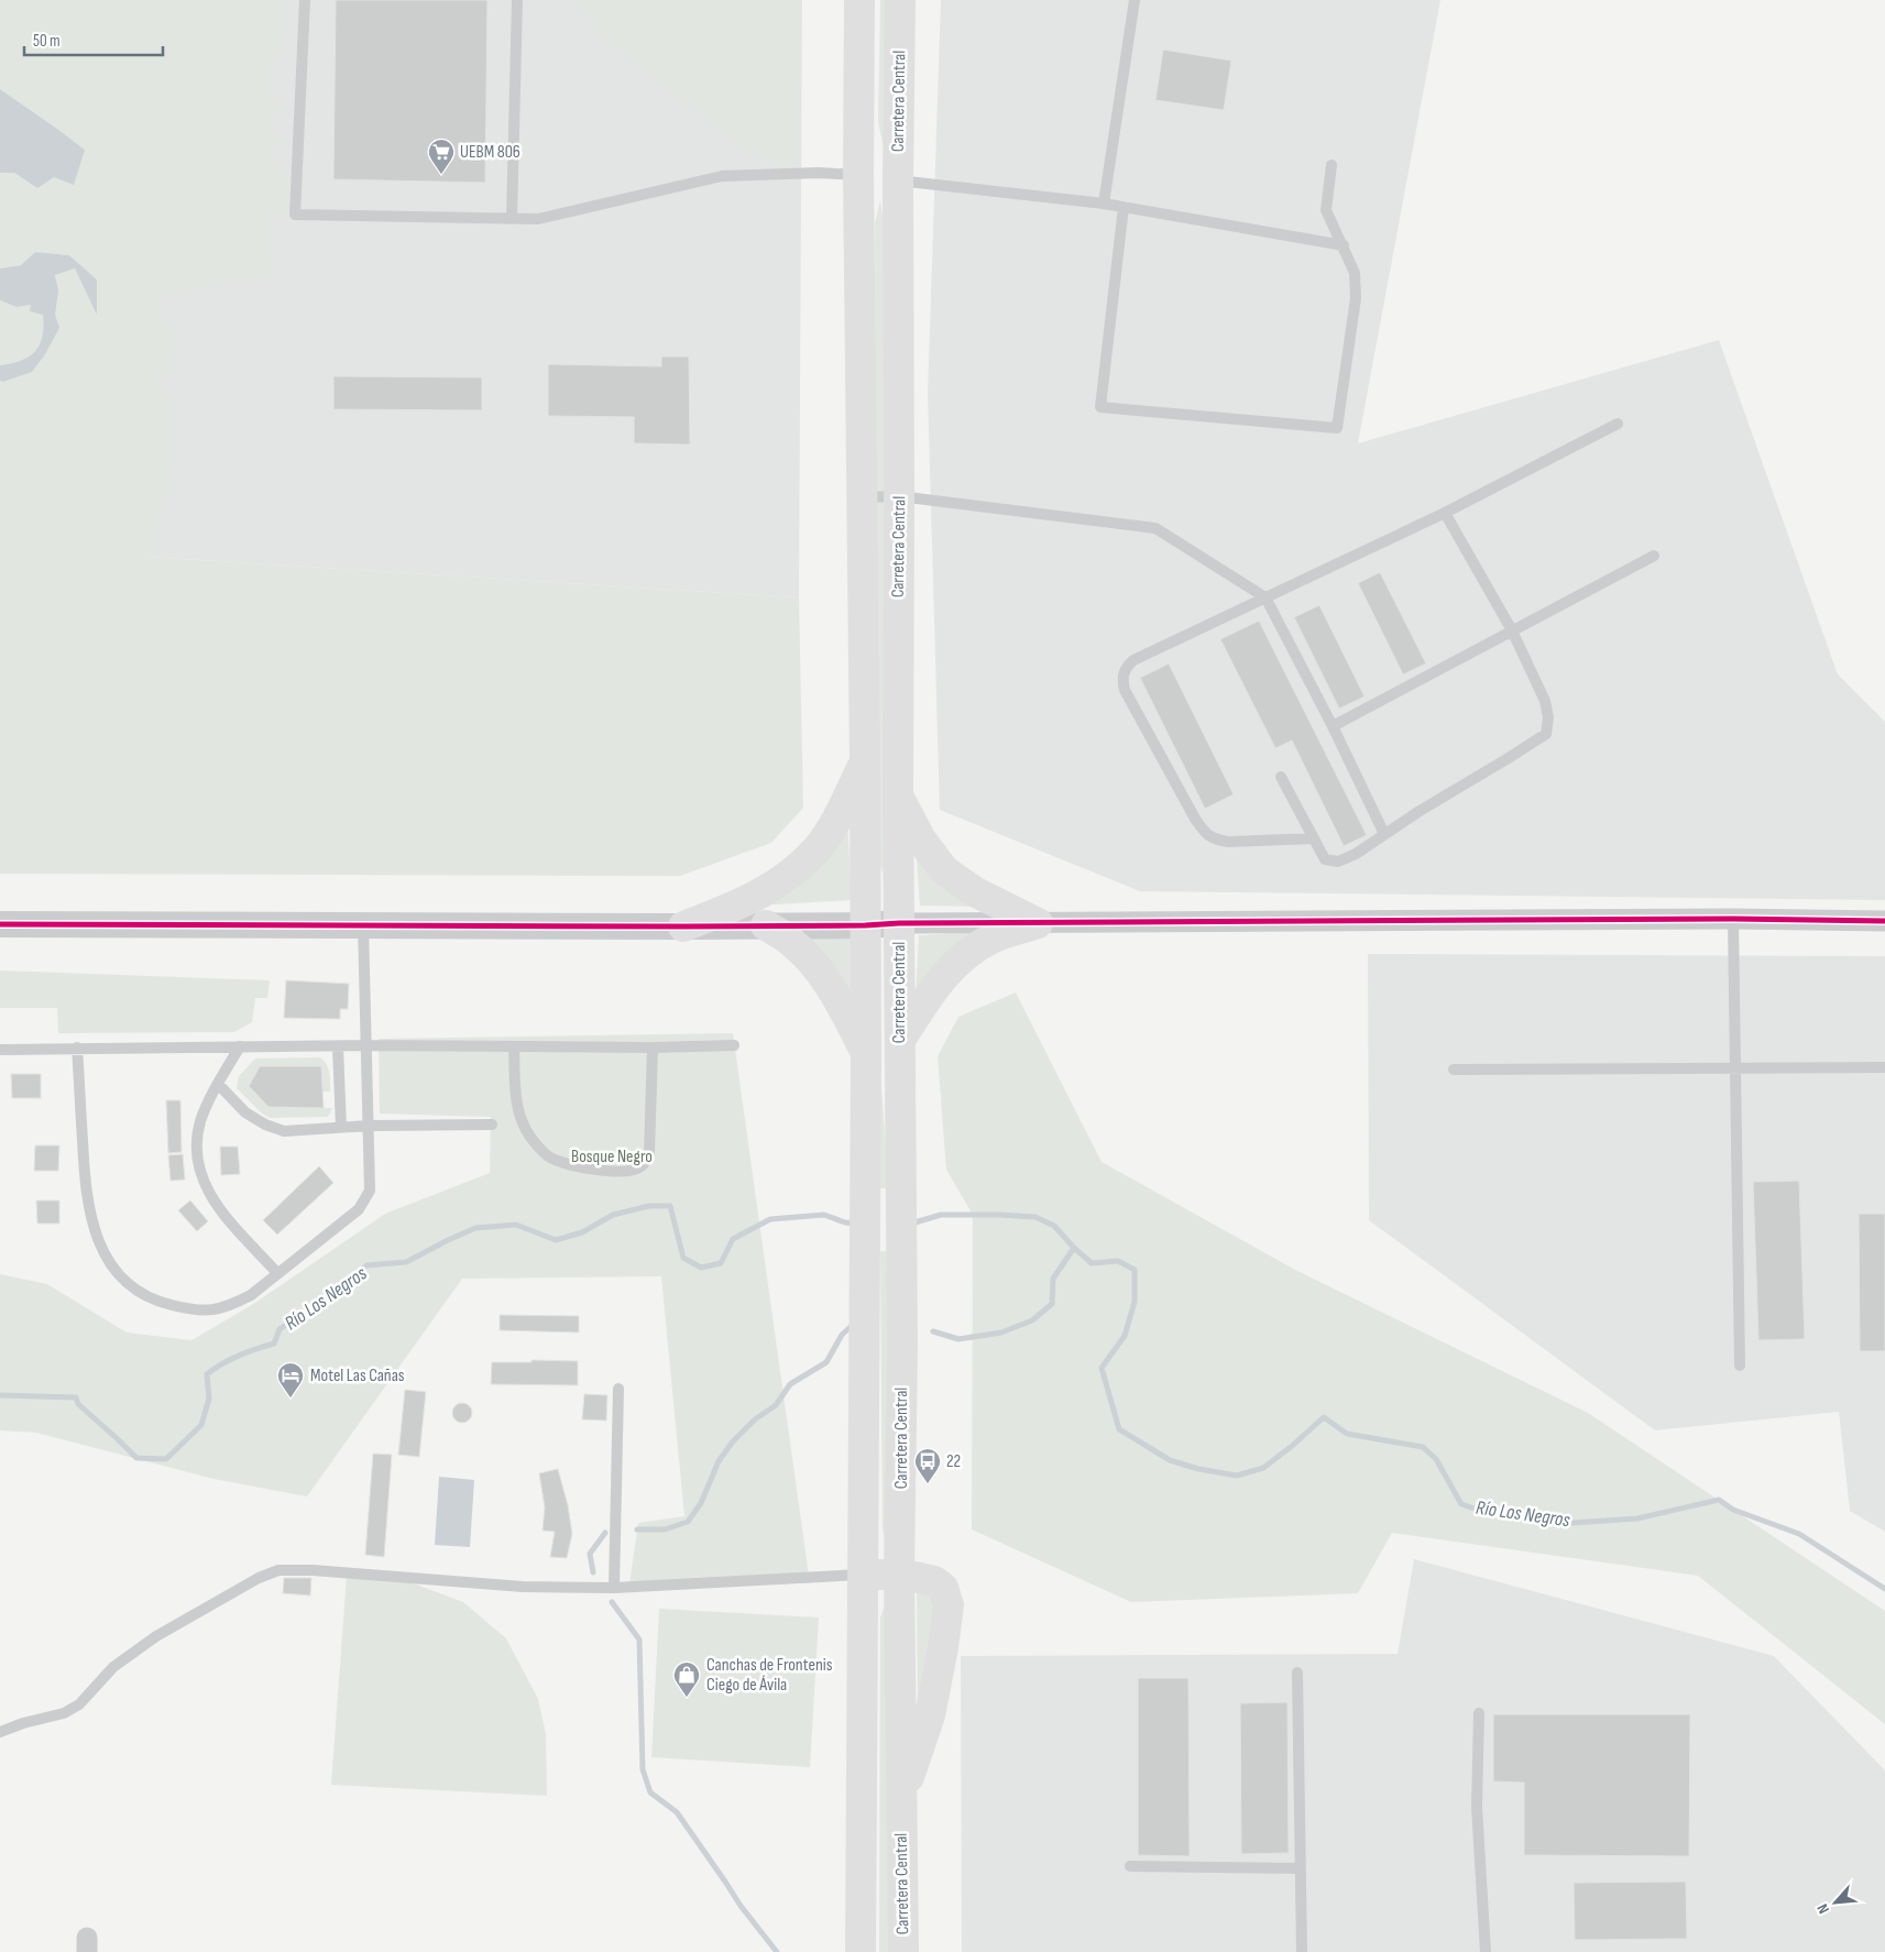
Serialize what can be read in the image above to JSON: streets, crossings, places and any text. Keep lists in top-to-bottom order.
{
  "streets": {
    "highway": ["Carretera Central"]
  },
  "water": ["Río Los Negros"],
  "parks": ["Bosque Negro"],
  "places": {
    "supermarket": ["UEBM 806"],
    "hotel": ["Motel Las Cañas"],
    "bus stop": ["22"],
    "shop": ["Canchas de Frontenis Ciego de Ávila"]
  },
  "scale_bar": "50 m",
  "north": "bottom left"
}
